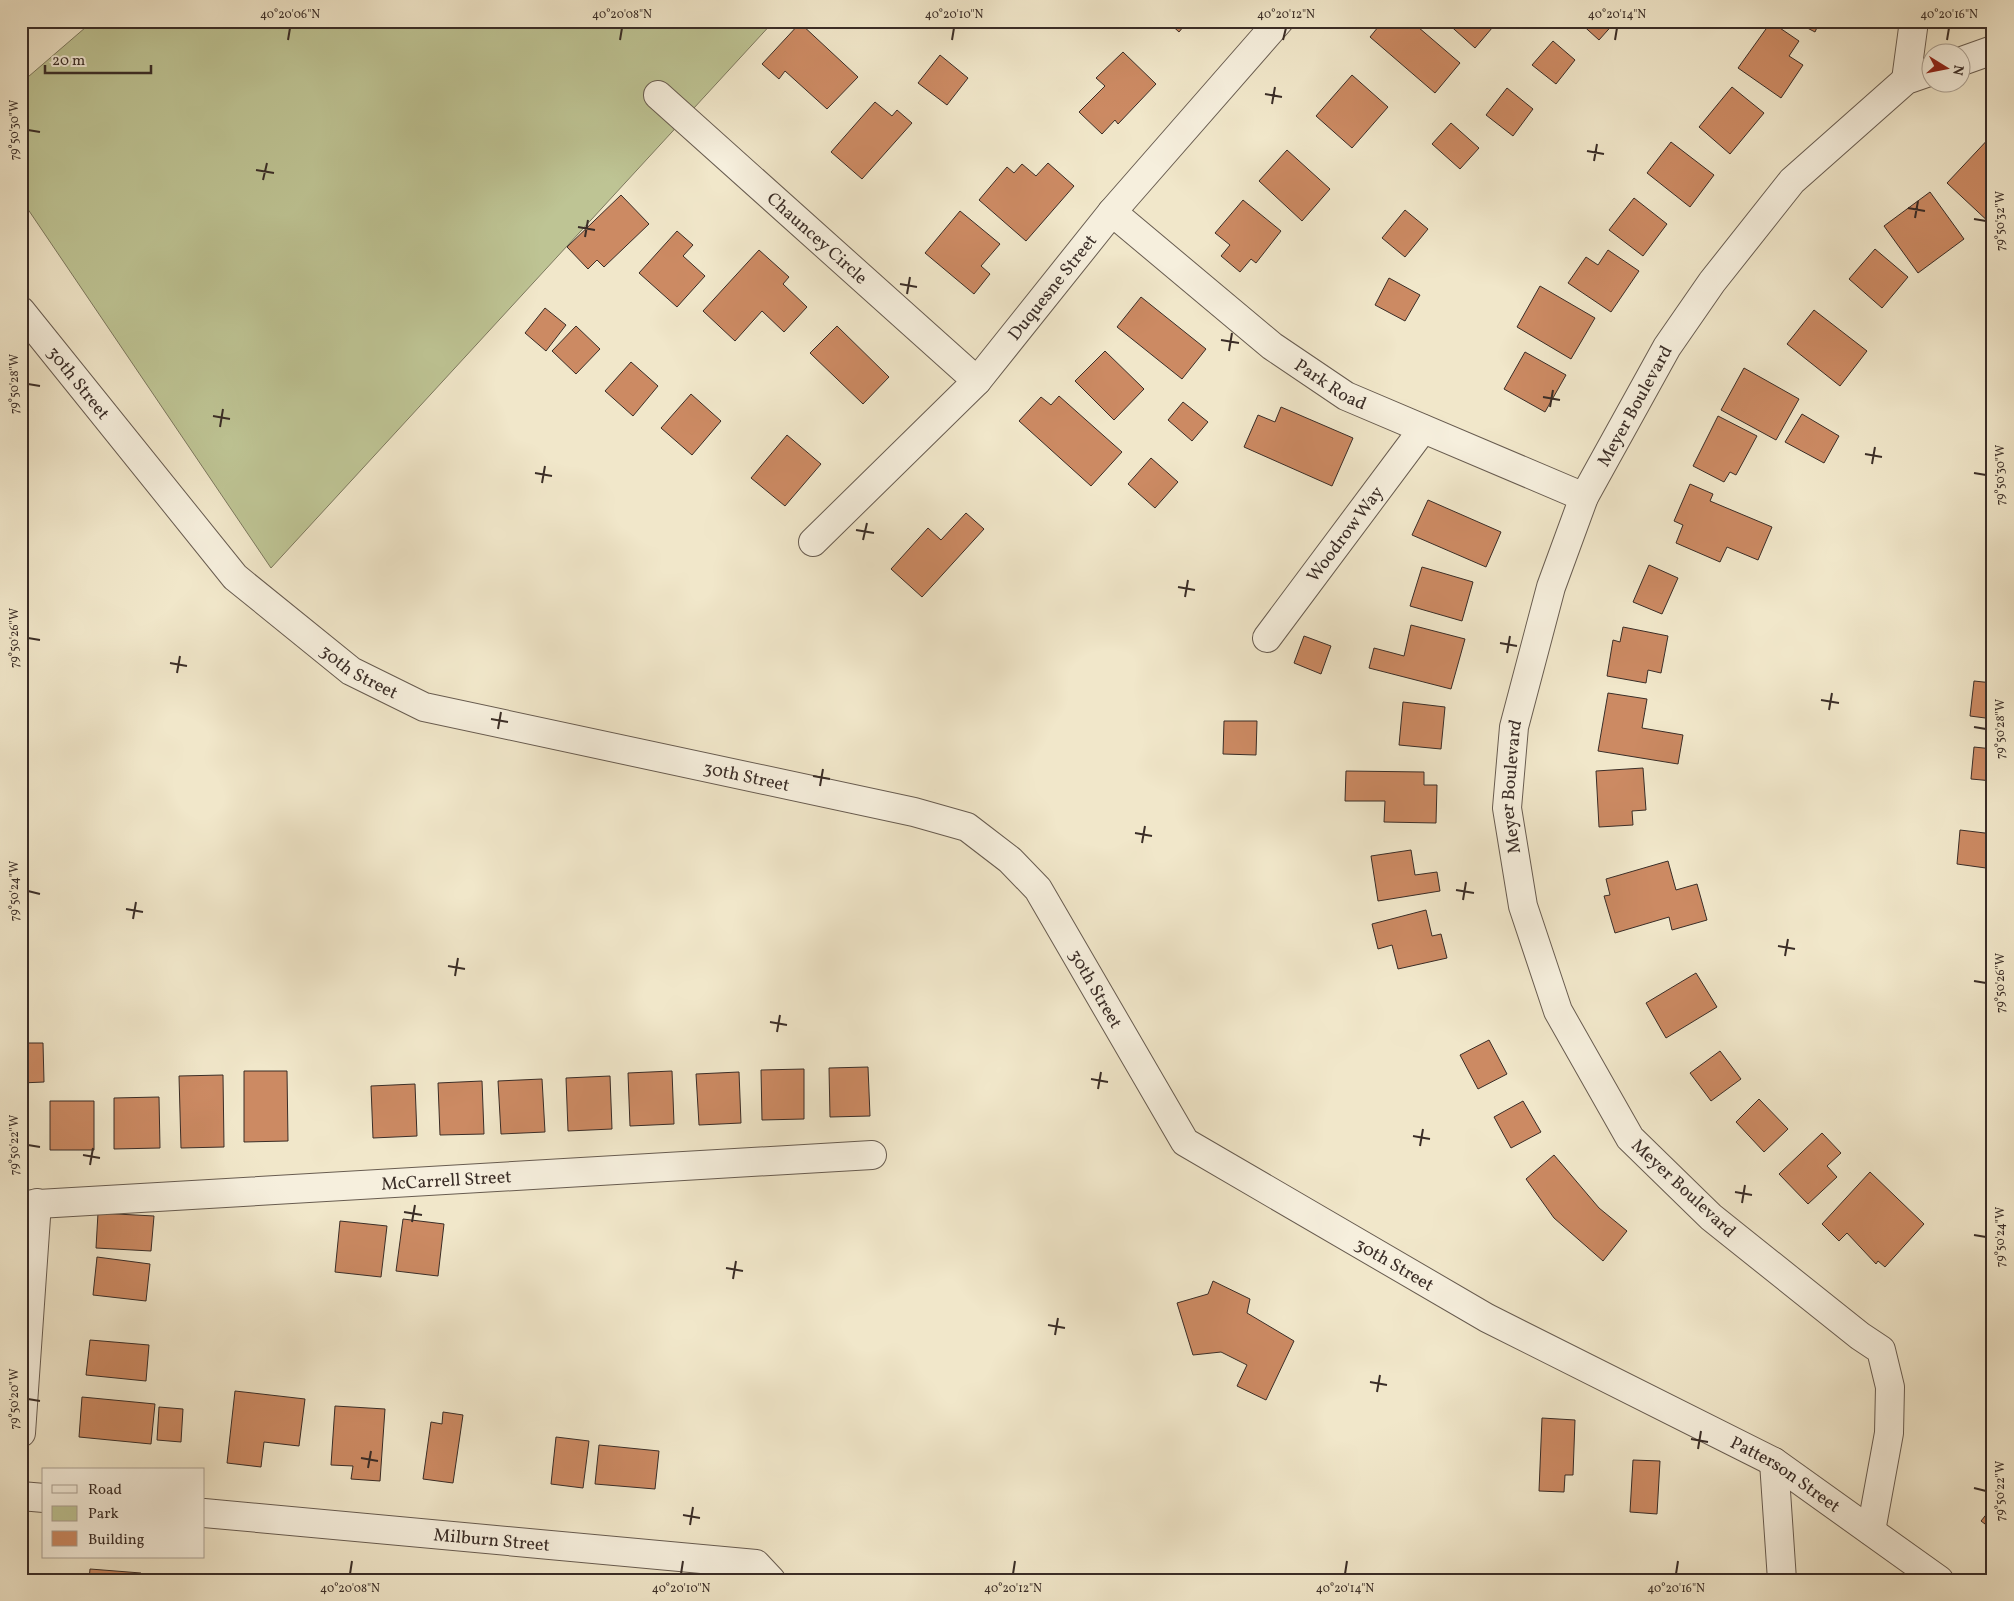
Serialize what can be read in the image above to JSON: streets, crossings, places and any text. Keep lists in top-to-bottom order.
{
  "streets": {
    "street": [
      "Chauncey Circle",
      "Duquesne Street",
      "Park Road",
      "30th Street",
      "Meyer Boulevard",
      "Woodrow Way",
      "McCarrell Street",
      "Patterson Street",
      "Milburn Street"
    ]
  },
  "crossings": [
    ["Chauncey Circle", "Duquesne Street"],
    ["Duquesne Street", "Park Road"],
    ["Park Road", "Meyer Boulevard"],
    ["Park Road", "Woodrow Way"],
    ["30th Street", "Patterson Street"],
    ["Meyer Boulevard", "Patterson Street"]
  ],
  "legend": ["Road", "Park", "Building"],
  "scale_bar": "20 m",
  "north": "right",
  "coordinates": [
    "40°20'06\"N",
    "40°20'08\"N",
    "40°20'10\"N",
    "40°20'12\"N",
    "40°20'14\"N",
    "40°20'16\"N",
    "79°50'30\"W",
    "79°50'32\"W",
    "79°50'28\"W",
    "79°50'26\"W",
    "79°50'24\"W",
    "79°50'22\"W",
    "79°50'20\"W"
  ]
}
